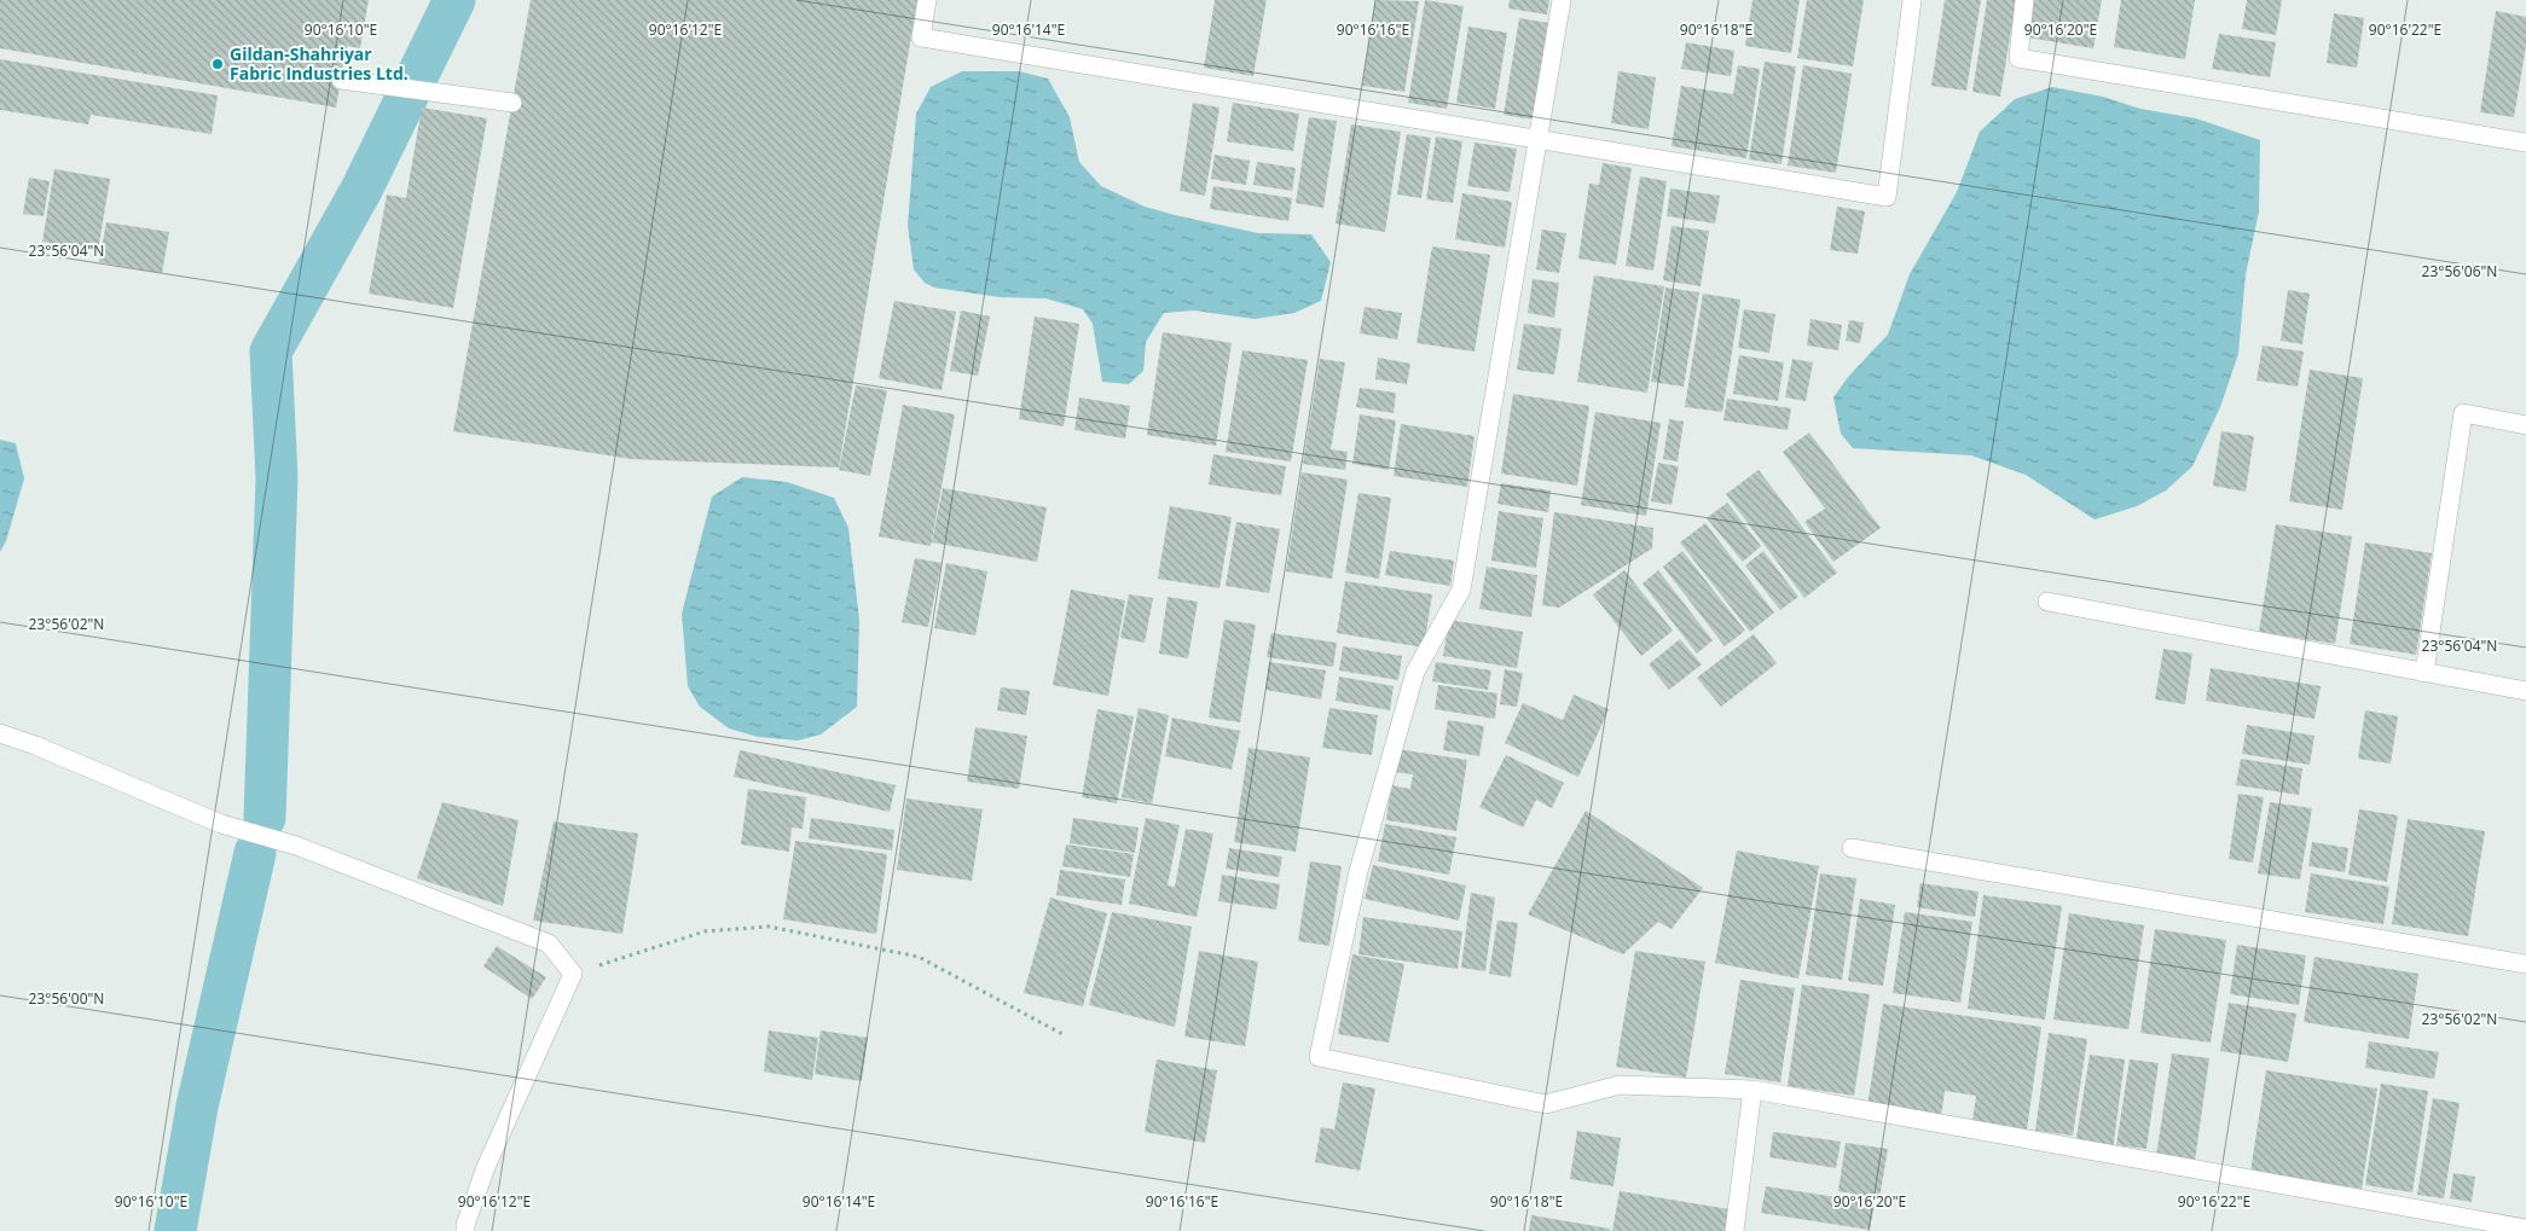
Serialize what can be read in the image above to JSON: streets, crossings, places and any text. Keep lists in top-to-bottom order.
{
  "places": ["Gildan-Shahriyar Fabric Industries Ltd."],
  "coordinates": [
    "90°16'10\"E",
    "90°16'12\"E",
    "90°16'14\"E",
    "90°16'16\"E",
    "90°16'18\"E",
    "90°16'20\"E",
    "90°16'22\"E",
    "23°56'04\"N",
    "23°56'06\"N",
    "23°56'02\"N",
    "23°56'00\"N"
  ]
}
